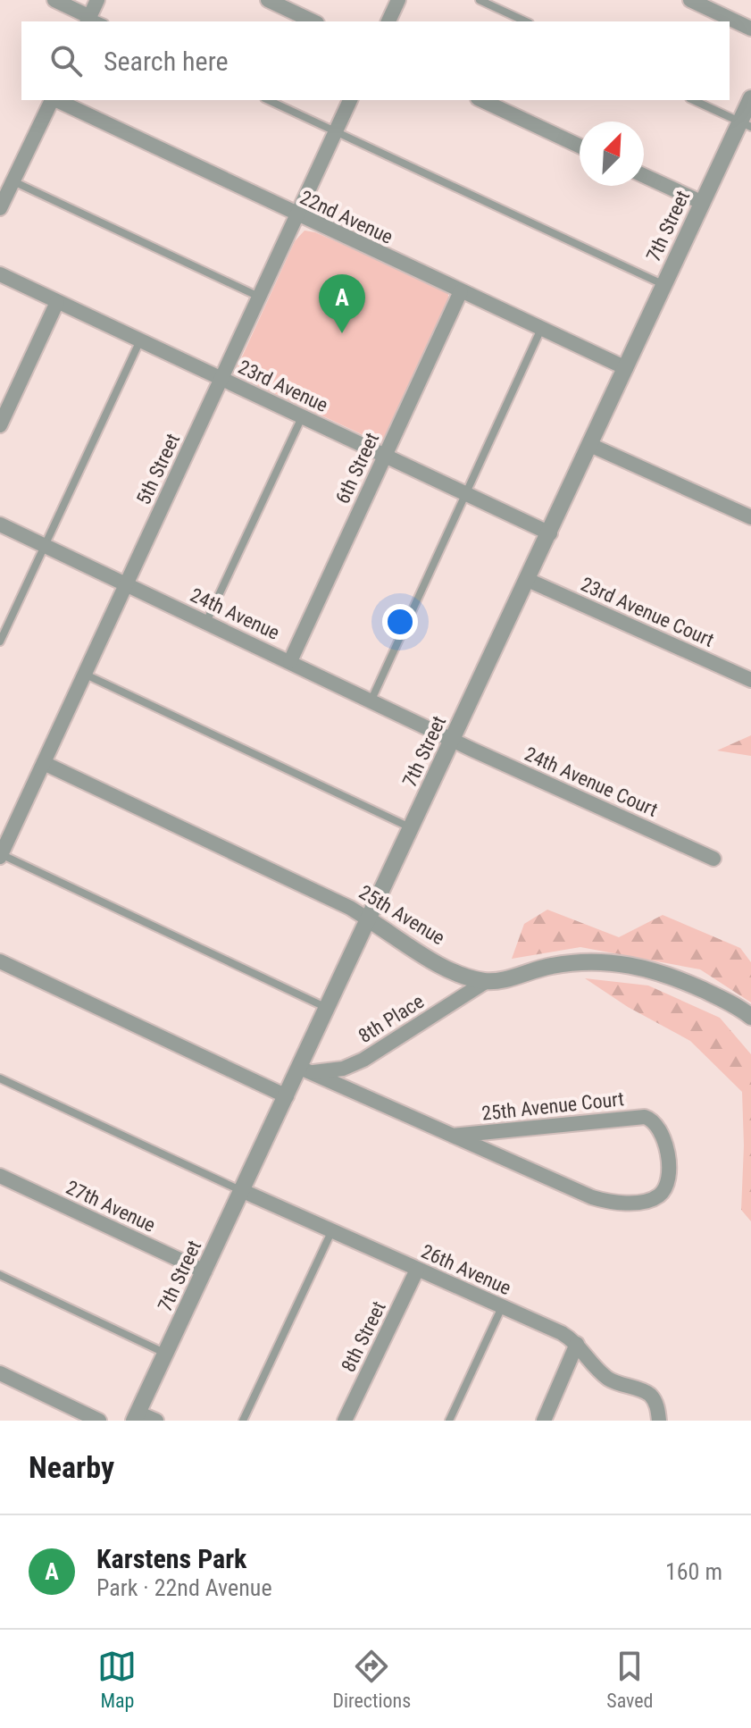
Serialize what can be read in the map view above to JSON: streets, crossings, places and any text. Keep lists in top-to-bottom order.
{
  "streets": {
    "street": [
      "22nd Avenue",
      "7th Street",
      "23rd Avenue",
      "6th Street",
      "5th Street",
      "23rd Avenue Court",
      "24th Avenue",
      "24th Avenue Court",
      "25th Avenue",
      "8th Place",
      "25th Avenue Court",
      "27th Avenue",
      "26th Avenue",
      "8th Street"
    ]
  },
  "crossings": [
    ["22nd Avenue", "7th Street"],
    ["22nd Avenue", "6th Street"],
    ["22nd Avenue", "5th Street"],
    ["7th Street", "23rd Avenue"],
    ["7th Street", "23rd Avenue Court"],
    ["7th Street", "24th Avenue"],
    ["7th Street", "24th Avenue Court"],
    ["7th Street", "25th Avenue"],
    ["7th Street", "8th Place"],
    ["7th Street", "25th Avenue Court"],
    ["7th Street", "27th Avenue"],
    ["7th Street", "26th Avenue"],
    ["23rd Avenue", "6th Street"],
    ["23rd Avenue", "5th Street"],
    ["6th Street", "24th Avenue"],
    ["5th Street", "24th Avenue"],
    ["5th Street", "25th Avenue"],
    ["24th Avenue", "24th Avenue Court"],
    ["25th Avenue", "8th Place"],
    ["8th Place", "25th Avenue Court"],
    ["26th Avenue", "8th Street"]
  ],
  "north": "top right",
  "page": {
    "search": "Search here",
    "pins": "A",
    "heading": "Nearby",
    "list": [
      {
        "mark": "A",
        "name": "Karstens Park",
        "note": "Park · 22nd Avenue",
        "value": "160 m"
      }
    ],
    "nav": ["Map", "Directions", "Saved"]
  }
}
